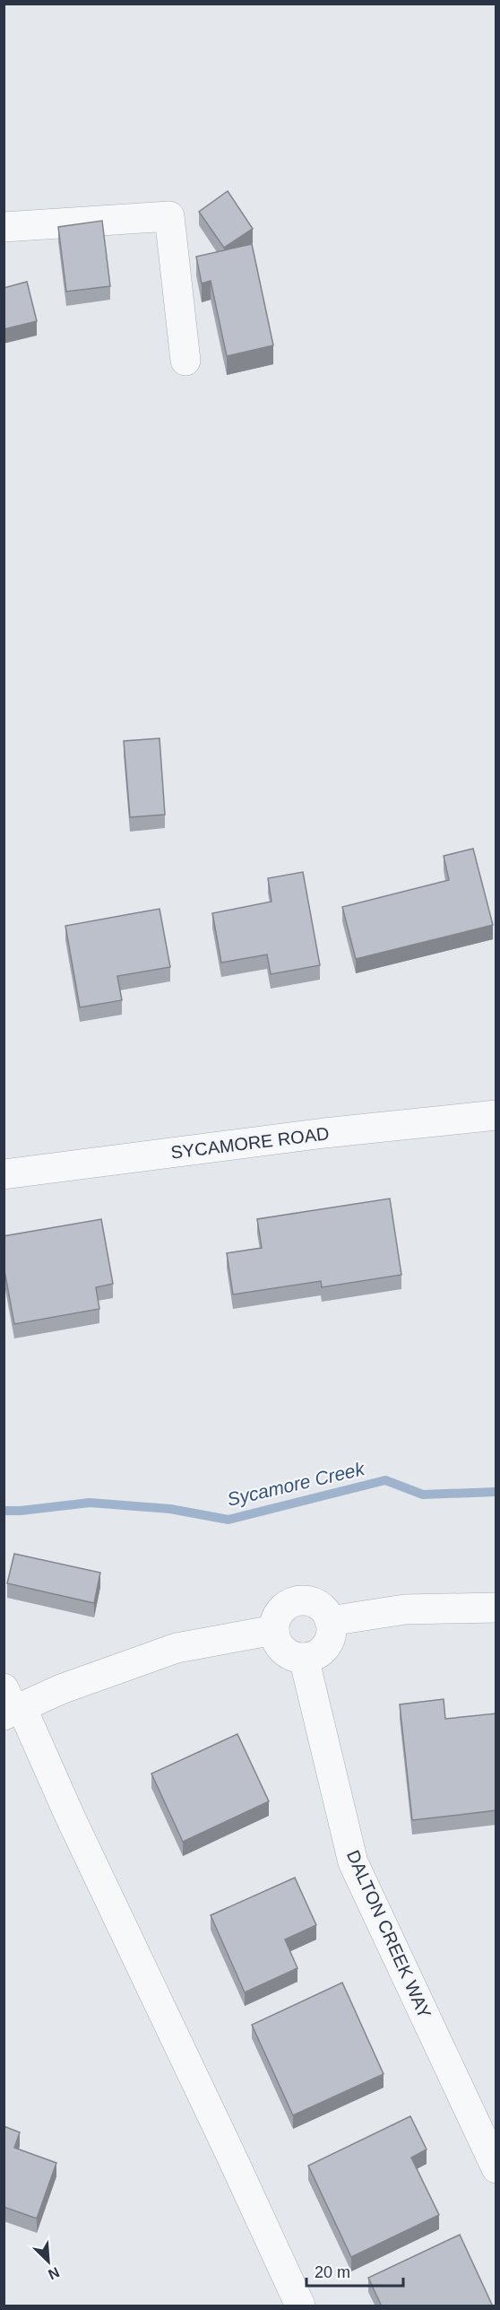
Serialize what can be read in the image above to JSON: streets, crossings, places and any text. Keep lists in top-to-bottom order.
{
  "streets": {
    "street": ["SYCAMORE ROAD", "DALTON CREEK WAY"]
  },
  "water": ["Sycamore Creek"],
  "scale_bar": "20 m",
  "north": "bottom right"
}
